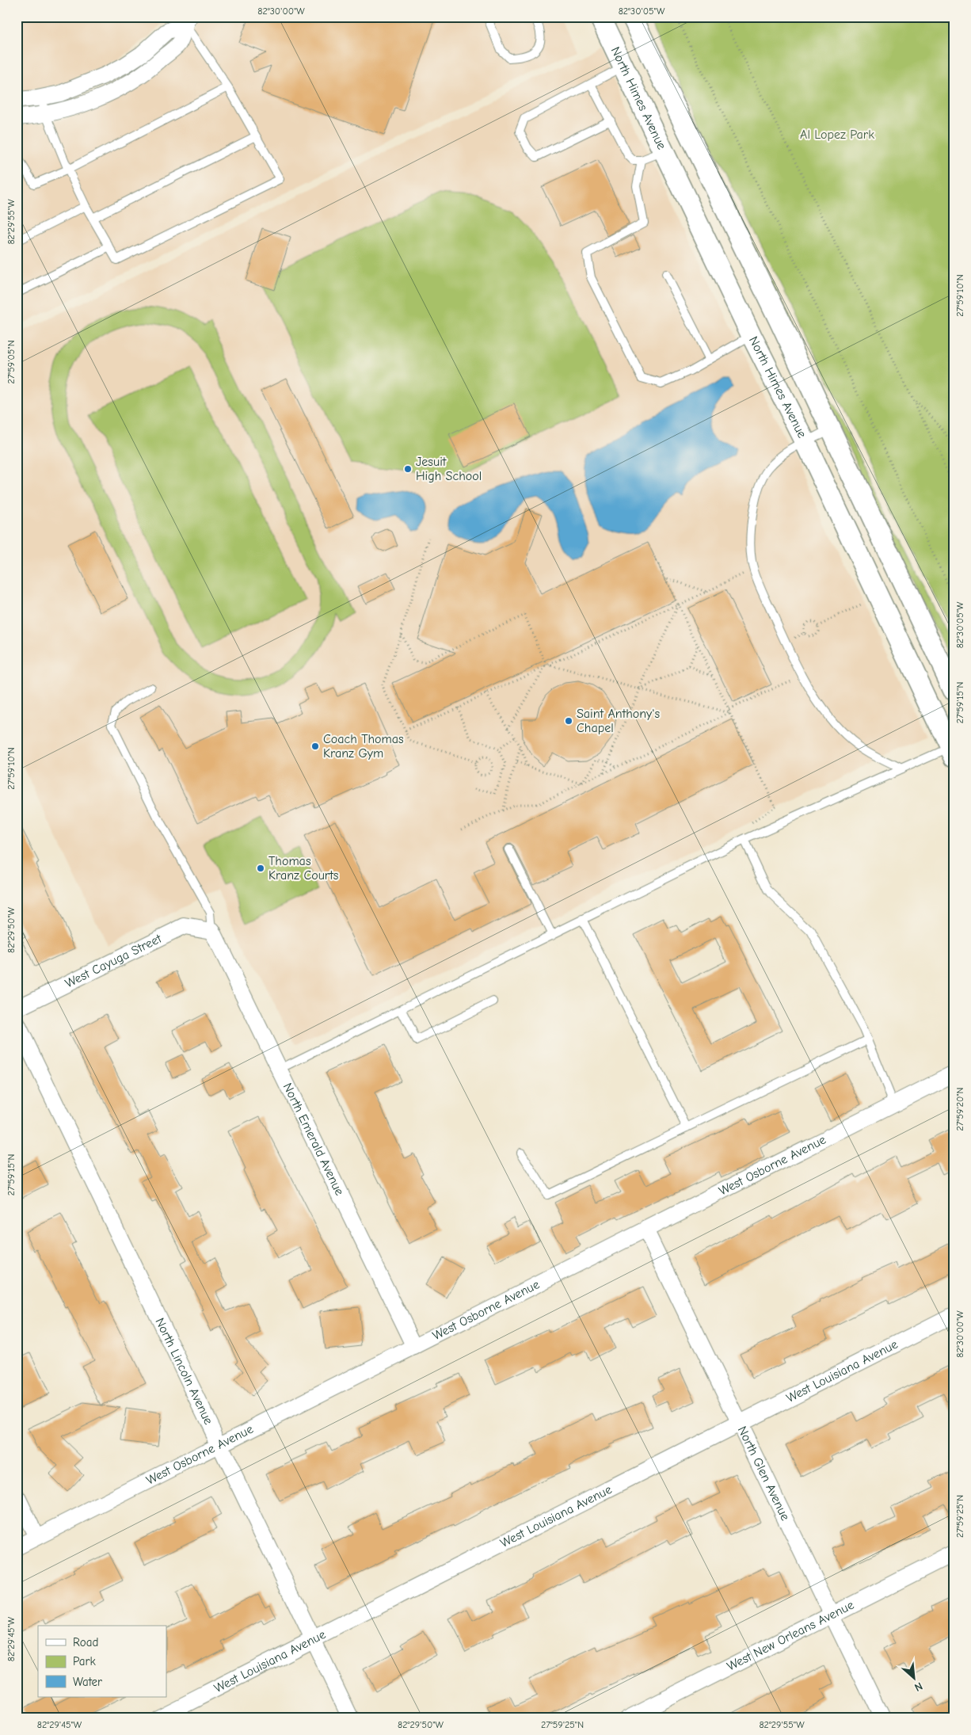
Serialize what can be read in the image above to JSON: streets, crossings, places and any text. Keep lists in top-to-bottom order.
{
  "streets": {
    "street": [
      "North Himes Avenue",
      "West Cayuga Street",
      "North Emerald Avenue",
      "West Osborne Avenue",
      "North Lincoln Avenue",
      "West Louisiana Avenue",
      "North Glen Avenue",
      "West New Orleans Avenue"
    ]
  },
  "crossings": [
    ["West Cayuga Street", "North Emerald Avenue"],
    ["North Emerald Avenue", "West Osborne Avenue"],
    ["West Osborne Avenue", "North Lincoln Avenue"],
    ["West Osborne Avenue", "North Glen Avenue"],
    ["North Lincoln Avenue", "West Louisiana Avenue"],
    ["West Louisiana Avenue", "North Glen Avenue"],
    ["North Glen Avenue", "West New Orleans Avenue"]
  ],
  "parks": ["Al Lopez Park"],
  "places": [
    "Jesuit High School",
    "Saint Anthony's Chapel",
    "Coach Thomas Kranz Gym",
    "Thomas Kranz Courts"
  ],
  "legend": ["Road", "Park", "Water"],
  "north": "bottom right",
  "coordinates": [
    "82°30'00\"W",
    "82°30'05\"W",
    "82°29'55\"W",
    "27°59'10\"N",
    "27°59'05\"N",
    "27°59'15\"N",
    "82°29'50\"W",
    "27°59'20\"N",
    "27°59'25\"N",
    "82°29'45\"W"
  ]
}
